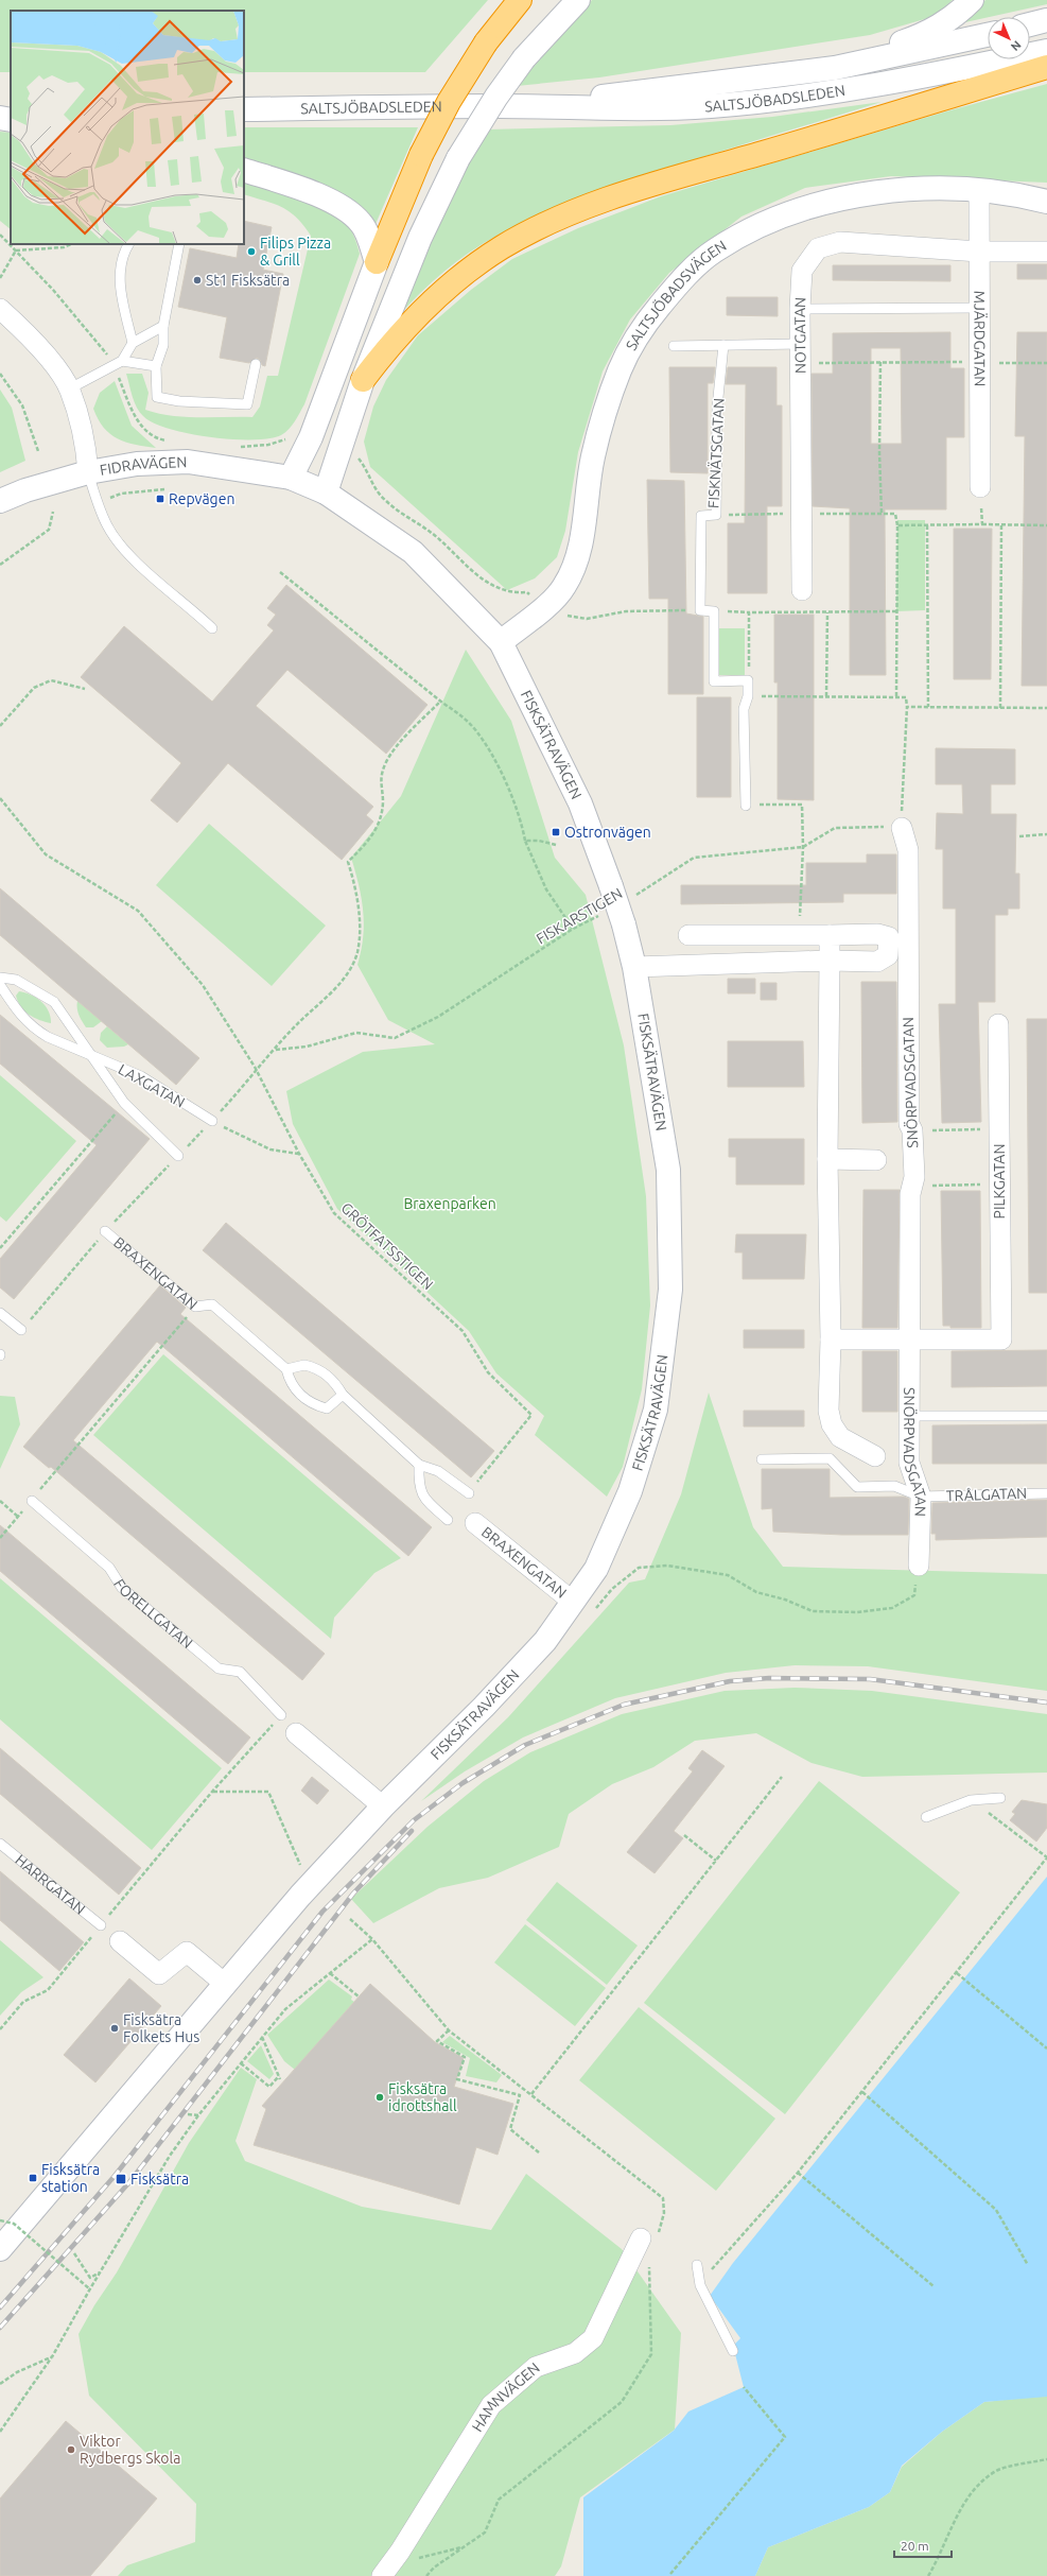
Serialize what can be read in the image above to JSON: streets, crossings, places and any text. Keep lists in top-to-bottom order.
{
  "streets": {
    "street": [
      "SALTSJÖBADSLEDEN",
      "SALTSJÖBADSVÄGEN",
      "NOTGATAN",
      "MJÄRDGATAN",
      "FIDRAVÄGEN",
      "FISKSÄTRAVÄGEN",
      "SNÖRPVADSGATAN",
      "PILKGATAN",
      "BRAXENGATAN",
      "HAMNVÄGEN"
    ],
    "lane": [
      "FISKNÄTSGATAN",
      "LAXGATAN",
      "TRÅLGATAN",
      "FORELLGATAN",
      "HARRGATAN"
    ],
    "path": ["FISKARSTIGEN", "GRÖTFATSSTIGEN"]
  },
  "crossings": [
    ["SALTSJÖBADSVÄGEN", "MJÄRDGATAN"],
    ["SALTSJÖBADSVÄGEN", "FISKSÄTRAVÄGEN"],
    ["NOTGATAN", "MJÄRDGATAN"],
    ["FIDRAVÄGEN", "FISKSÄTRAVÄGEN"],
    ["FISKSÄTRAVÄGEN", "FISKARSTIGEN"],
    ["FISKSÄTRAVÄGEN", "BRAXENGATAN"],
    ["FISKARSTIGEN", "SNÖRPVADSGATAN"],
    ["SNÖRPVADSGATAN", "PILKGATAN"],
    ["SNÖRPVADSGATAN", "TRÅLGATAN"]
  ],
  "parks": ["Braxenparken"],
  "places": {
    "other": [
      "Filips Pizza & Grill",
      "St1 Fisksätra",
      "Fisksätra Folkets Hus",
      "Fisksätra idrottshall",
      "Viktor Rydbergs Skola"
    ],
    "transit": [
      "Repvägen",
      "Ostronvägen",
      "Fisksätra station",
      "Fisksätra"
    ]
  },
  "scale_bar": "20 m",
  "north": "bottom right"
}
